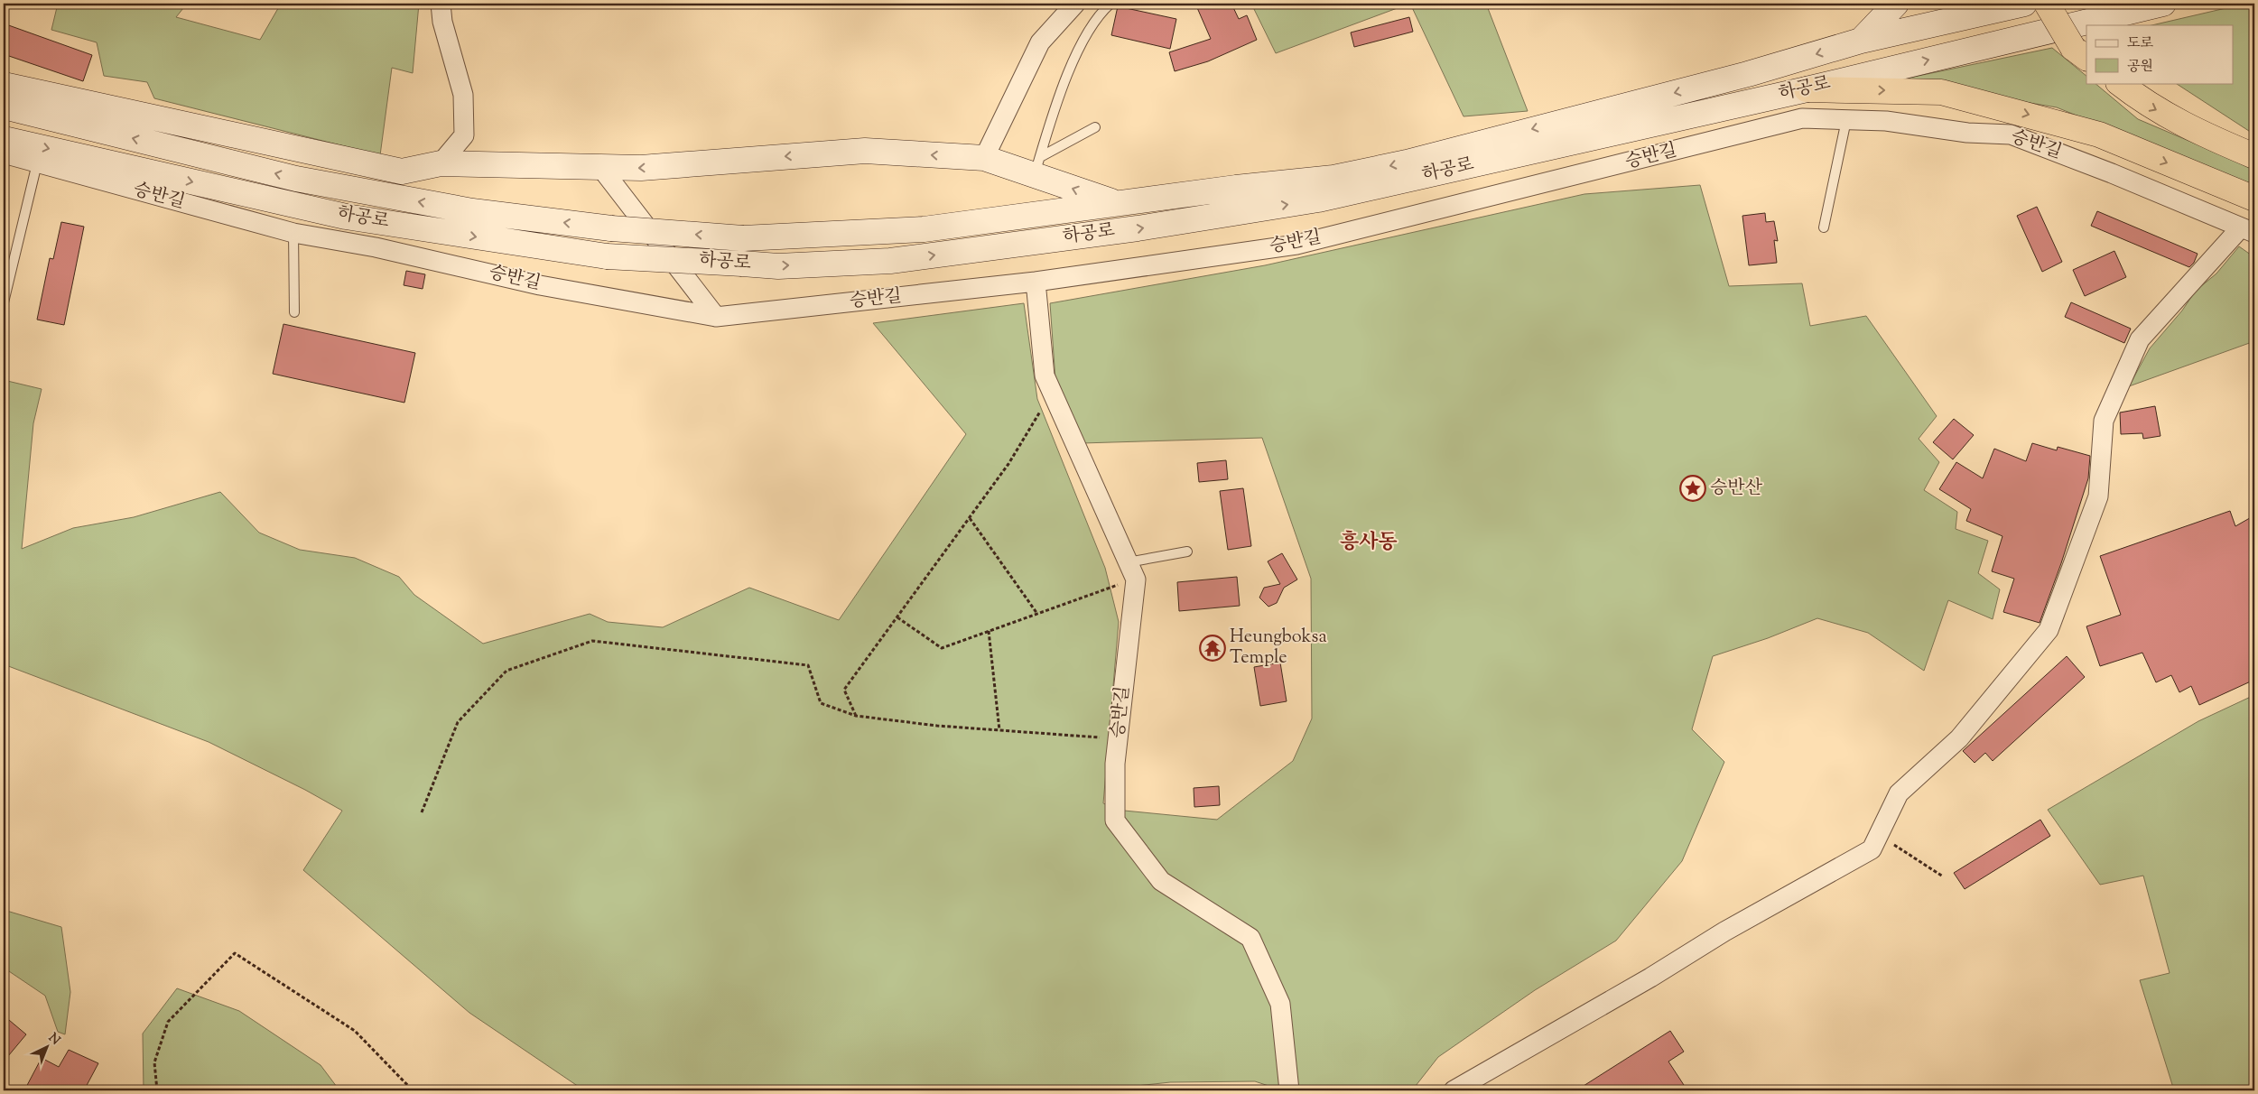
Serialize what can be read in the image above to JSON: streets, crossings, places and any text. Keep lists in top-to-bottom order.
{
  "streets": {
    "street": ["하공로", "승반길"]
  },
  "districts": ["흥사동"],
  "places": {
    "place": ["승반산"],
    "temple": ["Heungboksa Temple"]
  },
  "legend": ["도로", "공원"],
  "north": "top right"
}
